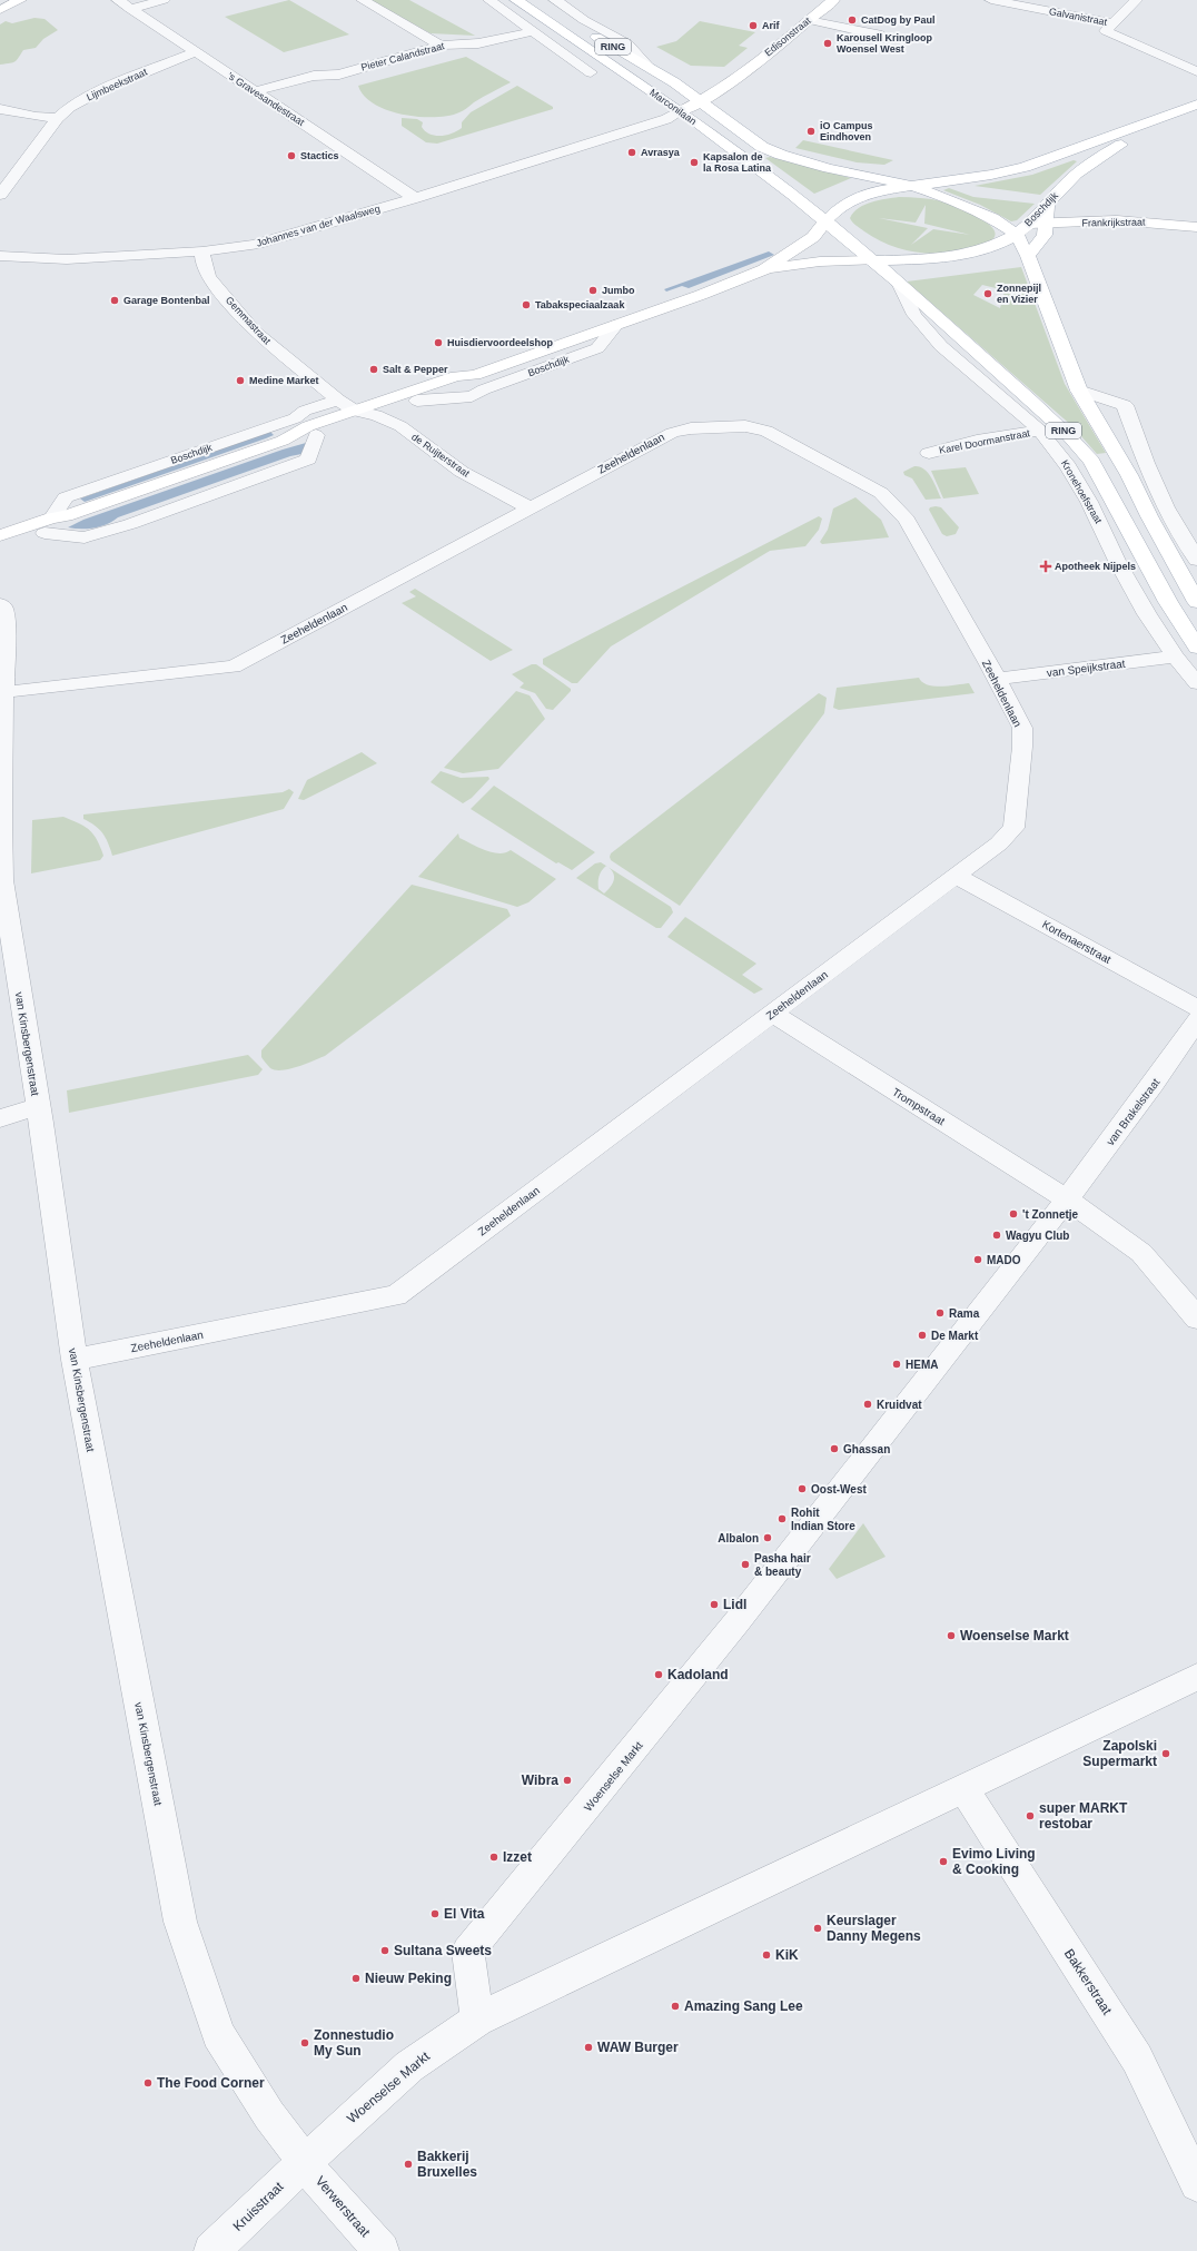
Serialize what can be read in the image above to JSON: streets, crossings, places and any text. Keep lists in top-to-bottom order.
{
  "streets": {
    "main road": [
      "Edisonstraat",
      "RING",
      "Marconilaan",
      "Boschdijk",
      "Frankrijkstraat",
      "Kronehoefstraat"
    ],
    "street": [
      "Galvanistraat",
      "Pieter Calandstraat",
      "Lijmbeekstraat",
      "'s Gravesandestraat",
      "Johannes van der Waalsweg",
      "Gemmastraat",
      "Karel Doormanstraat",
      "Zeeheldenlaan",
      "de Ruijterstraat",
      "van Speijkstraat",
      "Kortenaerstraat",
      "van Kinsbergenstraat",
      "Trompstraat",
      "van Brakelstraat",
      "Woenselse Markt",
      "Bakkerstraat",
      "Kruisstraat",
      "Verwerstraat"
    ]
  },
  "crossings": [
    ["Edisonstraat", "Marconilaan"],
    ["Edisonstraat", "Johannes van der Waalsweg"],
    ["RING", "Marconilaan"],
    ["RING", "Boschdijk"],
    ["RING", "Kronehoefstraat"],
    ["Pieter Calandstraat", "'s Gravesandestraat"],
    ["Lijmbeekstraat", "'s Gravesandestraat"],
    ["'s Gravesandestraat", "Johannes van der Waalsweg"],
    ["Marconilaan", "Boschdijk"],
    ["Marconilaan", "Johannes van der Waalsweg"],
    ["Boschdijk", "Frankrijkstraat"],
    ["Boschdijk", "Gemmastraat"],
    ["Boschdijk", "de Ruijterstraat"],
    ["Boschdijk", "Kronehoefstraat"],
    ["Johannes van der Waalsweg", "Gemmastraat"],
    ["Gemmastraat", "de Ruijterstraat"],
    ["Karel Doormanstraat", "Kronehoefstraat"],
    ["Zeeheldenlaan", "de Ruijterstraat"],
    ["Zeeheldenlaan", "van Speijkstraat"],
    ["Zeeheldenlaan", "Kortenaerstraat"],
    ["Zeeheldenlaan", "van Kinsbergenstraat"],
    ["Zeeheldenlaan", "Trompstraat"],
    ["Kronehoefstraat", "van Speijkstraat"],
    ["van Kinsbergenstraat", "Woenselse Markt"],
    ["van Kinsbergenstraat", "Kruisstraat"],
    ["van Kinsbergenstraat", "Verwerstraat"],
    ["Trompstraat", "van Brakelstraat"],
    ["Trompstraat", "Woenselse Markt"],
    ["van Brakelstraat", "Woenselse Markt"],
    ["Woenselse Markt", "Bakkerstraat"],
    ["Woenselse Markt", "Kruisstraat"],
    ["Woenselse Markt", "Verwerstraat"],
    ["Kruisstraat", "Verwerstraat"]
  ],
  "places": {
    "other": [
      "CatDog by Paul",
      "Arif",
      "Karousell Kringloop Woensel West",
      "iO Campus Eindhoven",
      "Avrasya",
      "Stactics",
      "Kapsalon de la Rosa Latina",
      "Jumbo",
      "Zonnepijl en Vizier",
      "Garage Bontenbal",
      "Tabakspeciaalzaak",
      "Huisdiervoordeelshop",
      "Salt & Pepper",
      "Medine Market",
      "'t Zonnetje",
      "Wagyu Club",
      "MADO",
      "Rama",
      "De Markt",
      "HEMA",
      "Kruidvat",
      "Ghassan",
      "Oost-West",
      "Rohit Indian Store",
      "Albalon",
      "Pasha hair & beauty",
      "Lidl",
      "Woenselse Markt",
      "Kadoland",
      "Zapolski Supermarkt",
      "Wibra",
      "super MARKT restobar",
      "Izzet",
      "Evimo Living & Cooking",
      "El Vita",
      "Keurslager Danny Megens",
      "Sultana Sweets",
      "KiK",
      "Nieuw Peking",
      "Amazing Sang Lee",
      "Zonnestudio My Sun",
      "WAW Burger",
      "The Food Corner",
      "Bakkerij Bruxelles"
    ],
    "health": ["Apotheek Nijpels"]
  }
}
